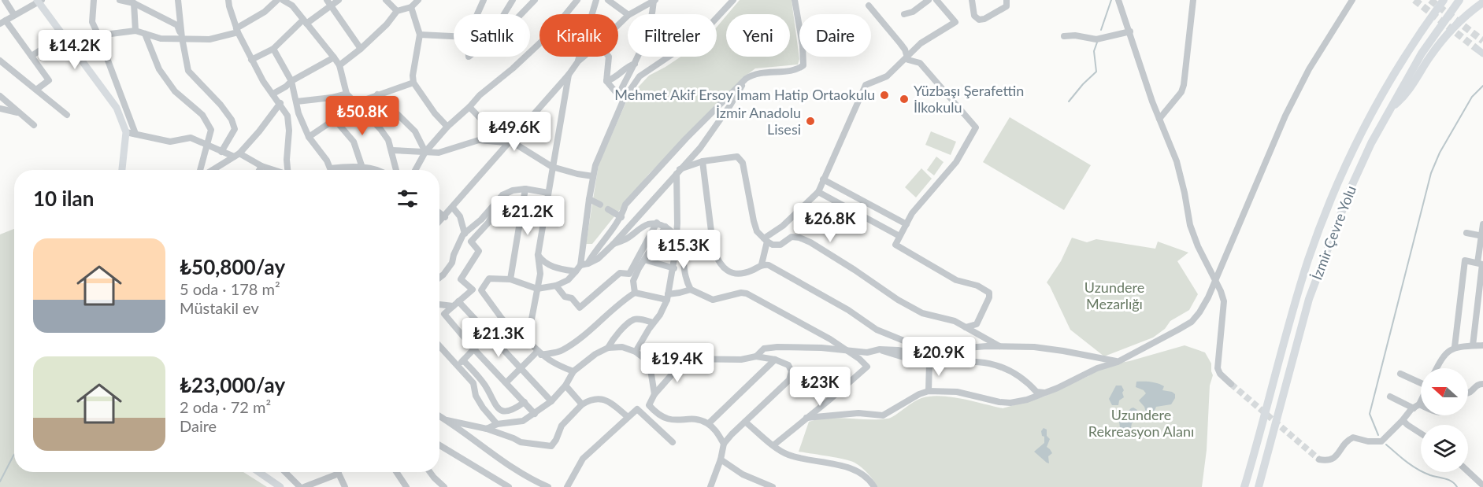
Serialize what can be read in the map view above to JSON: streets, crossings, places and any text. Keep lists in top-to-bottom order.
{
  "streets": {
    "highway": ["İzmir Çevre Yolu"]
  },
  "parks": ["Uzundere Mezarlığı", "Uzundere Rekreasyon Alanı"],
  "places": ["Mehmet Akif Ersoy İmam Hatip Ortaokulu", "Yüzbaşı Şerafettin İlkokulu", "İzmir Anadolu Lisesi"],
  "north": "left",
  "page": {
    "chip": [
      "Satılık",
      "Kiralık",
      "Filtreler",
      "Yeni",
      "Daire"
    ],
    "price": [
      "₺14.2K",
      "₺50.8K",
      "₺49.6K",
      "₺21.2K",
      "₺26.8K",
      "₺15.3K",
      "₺21.3K",
      "₺20.9K",
      "₺19.4K",
      "₺23K"
    ],
    "heading": "10 ilan",
    "list": [
      {
        "name": "₺50,800/ay",
        "note": "5 oda · 178 m² · Müstakil ev"
      },
      {
        "name": "₺23,000/ay",
        "note": "2 oda · 72 m² · Daire"
      }
    ]
  }
}
